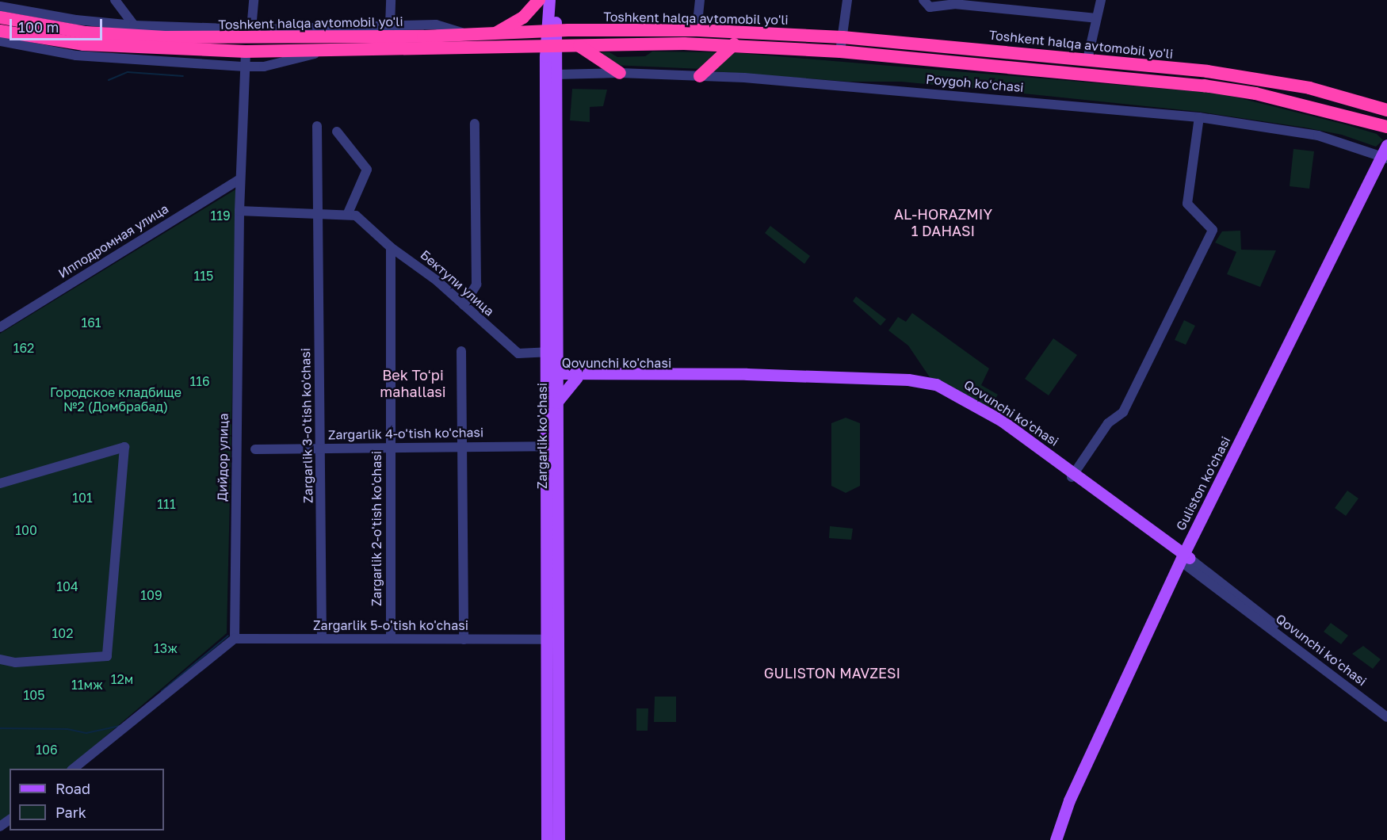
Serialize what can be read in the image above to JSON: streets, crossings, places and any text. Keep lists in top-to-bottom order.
{
  "streets": {
    "highway": ["Toshkent halqa avtomobil yo'li"],
    "main road": ["Qovunchi ko'chasi", "Zargarlik ko'chasi", "Guliston ko'chasi"],
    "street": [
      "Poygoh koʻchasi",
      "Ипподромная улица",
      "Бектупи улица",
      "Zargarlik 3-o'tish ko'chasi",
      "Zargarlik 4-o'tish ko'chasi",
      "Дийдор улица",
      "Zargarlik 2-o'tish ko'chasi",
      "Zargarlik 5-o'tish ko'chasi"
    ]
  },
  "crossings": [
    ["Toshkent halqa avtomobil yo'li", "Zargarlik ko'chasi"],
    ["Toshkent halqa avtomobil yo'li", "Дийдор улица"],
    ["Poygoh koʻchasi", "Zargarlik ko'chasi"],
    ["Poygoh koʻchasi", "Guliston ko'chasi"],
    ["Ипподромная улица", "Дийдор улица"],
    ["Бектупи улица", "Zargarlik ko'chasi"],
    ["Бектупи улица", "Zargarlik 2-o'tish ko'chasi"],
    ["Qovunchi ko'chasi", "Zargarlik ko'chasi"],
    ["Qovunchi ko'chasi", "Guliston ko'chasi"],
    ["Zargarlik 3-o'tish ko'chasi", "Zargarlik 4-o'tish ko'chasi"],
    ["Zargarlik 3-o'tish ko'chasi", "Zargarlik 5-o'tish ko'chasi"],
    ["Zargarlik 4-o'tish ko'chasi", "Zargarlik ko'chasi"],
    ["Zargarlik 4-o'tish ko'chasi", "Zargarlik 2-o'tish ko'chasi"],
    ["Zargarlik ko'chasi", "Zargarlik 5-o'tish ko'chasi"],
    ["Дийдор улица", "Zargarlik 5-o'tish ko'chasi"],
    ["Zargarlik 2-o'tish ko'chasi", "Zargarlik 5-o'tish ko'chasi"]
  ],
  "districts": ["AL-HORAZMIY 1 DAHASI", "Bek Toʻpi mahallasi", "GULISTON MAVZESI"],
  "parks": [
    "119",
    "115",
    "161",
    "162",
    "116",
    "Городское кладбище №2 (Домбрабад)",
    "101",
    "111",
    "100",
    "104",
    "109",
    "102",
    "13ж",
    "12м",
    "11мж",
    "105",
    "106"
  ],
  "legend": ["Road", "Park"],
  "scale_bar": "100 m"
}
